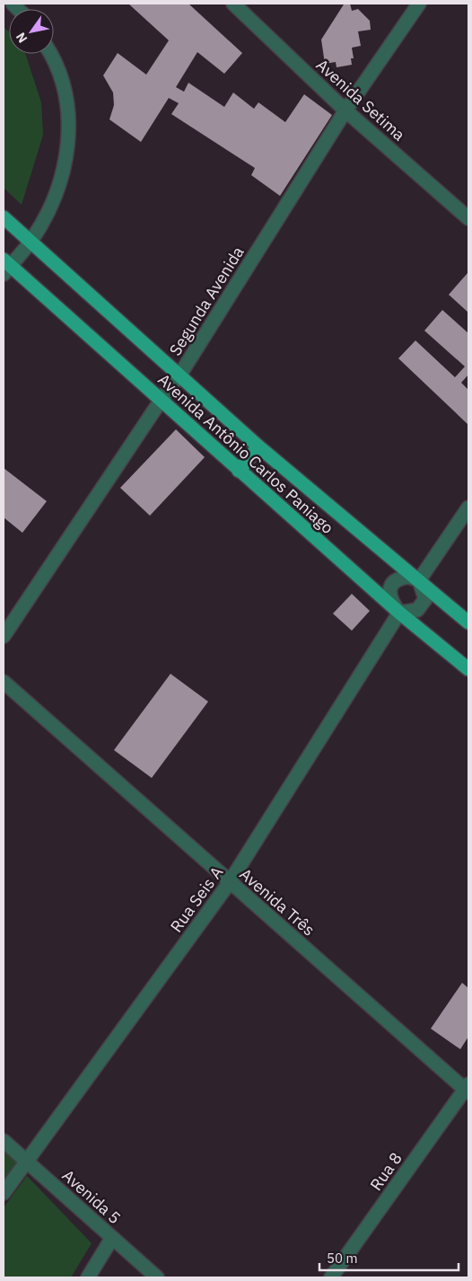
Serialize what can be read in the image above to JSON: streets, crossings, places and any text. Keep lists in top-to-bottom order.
{
  "streets": {
    "main road": ["Avenida Antônio Carlos Paniago"],
    "street": [
      "Avenida Setima",
      "Segunda Avenida",
      "Rua Seis A",
      "Avenida Três",
      "Rua 8",
      "Avenida 5"
    ]
  },
  "crossings": [
    ["Avenida Setima", "Segunda Avenida"],
    ["Segunda Avenida", "Avenida Antônio Carlos Paniago"],
    ["Avenida Antônio Carlos Paniago", "Rua Seis A"],
    ["Rua Seis A", "Avenida Três"],
    ["Rua Seis A", "Avenida 5"],
    ["Avenida Três", "Rua 8"]
  ],
  "scale_bar": "50 m",
  "north": "bottom left"
}
